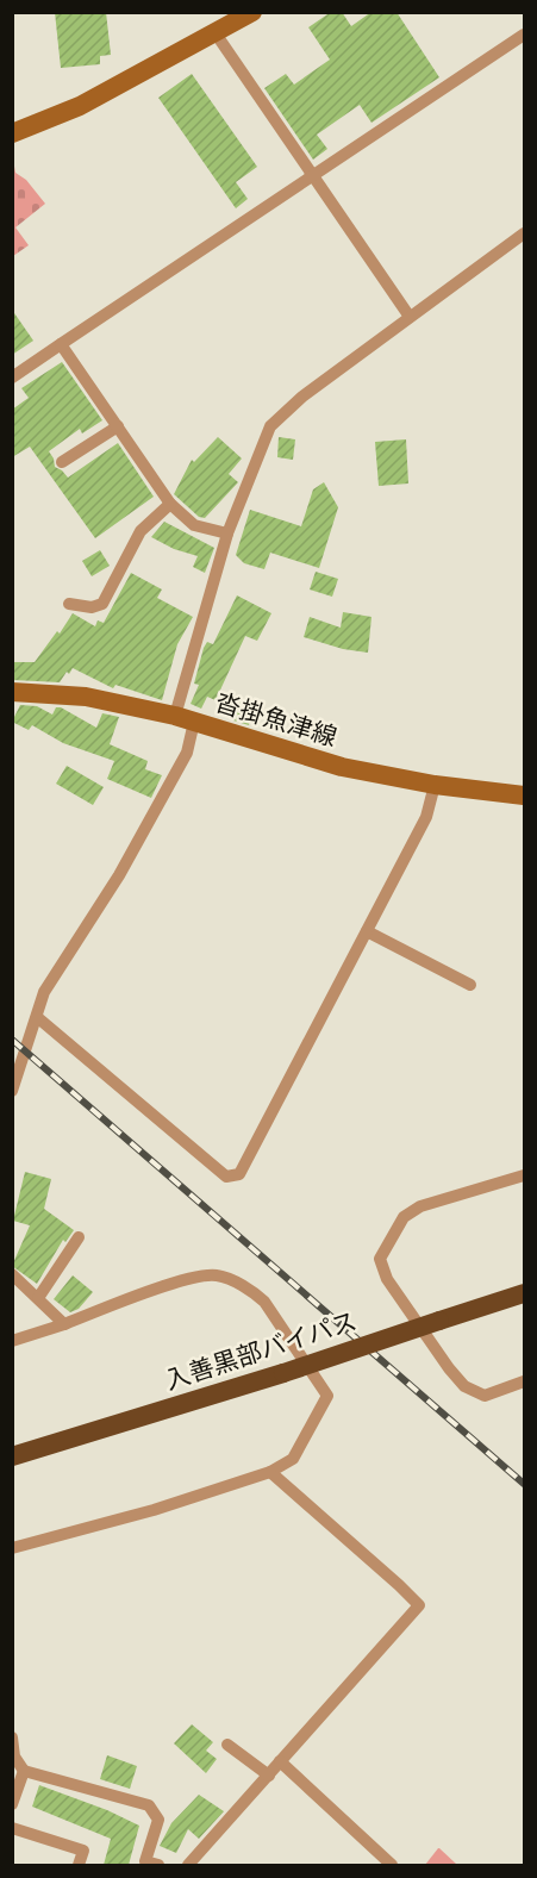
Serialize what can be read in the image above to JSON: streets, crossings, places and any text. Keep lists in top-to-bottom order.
{
  "streets": {
    "highway": ["入善黒部バイパス"],
    "main road": ["沓掛魚津線"]
  }
}
